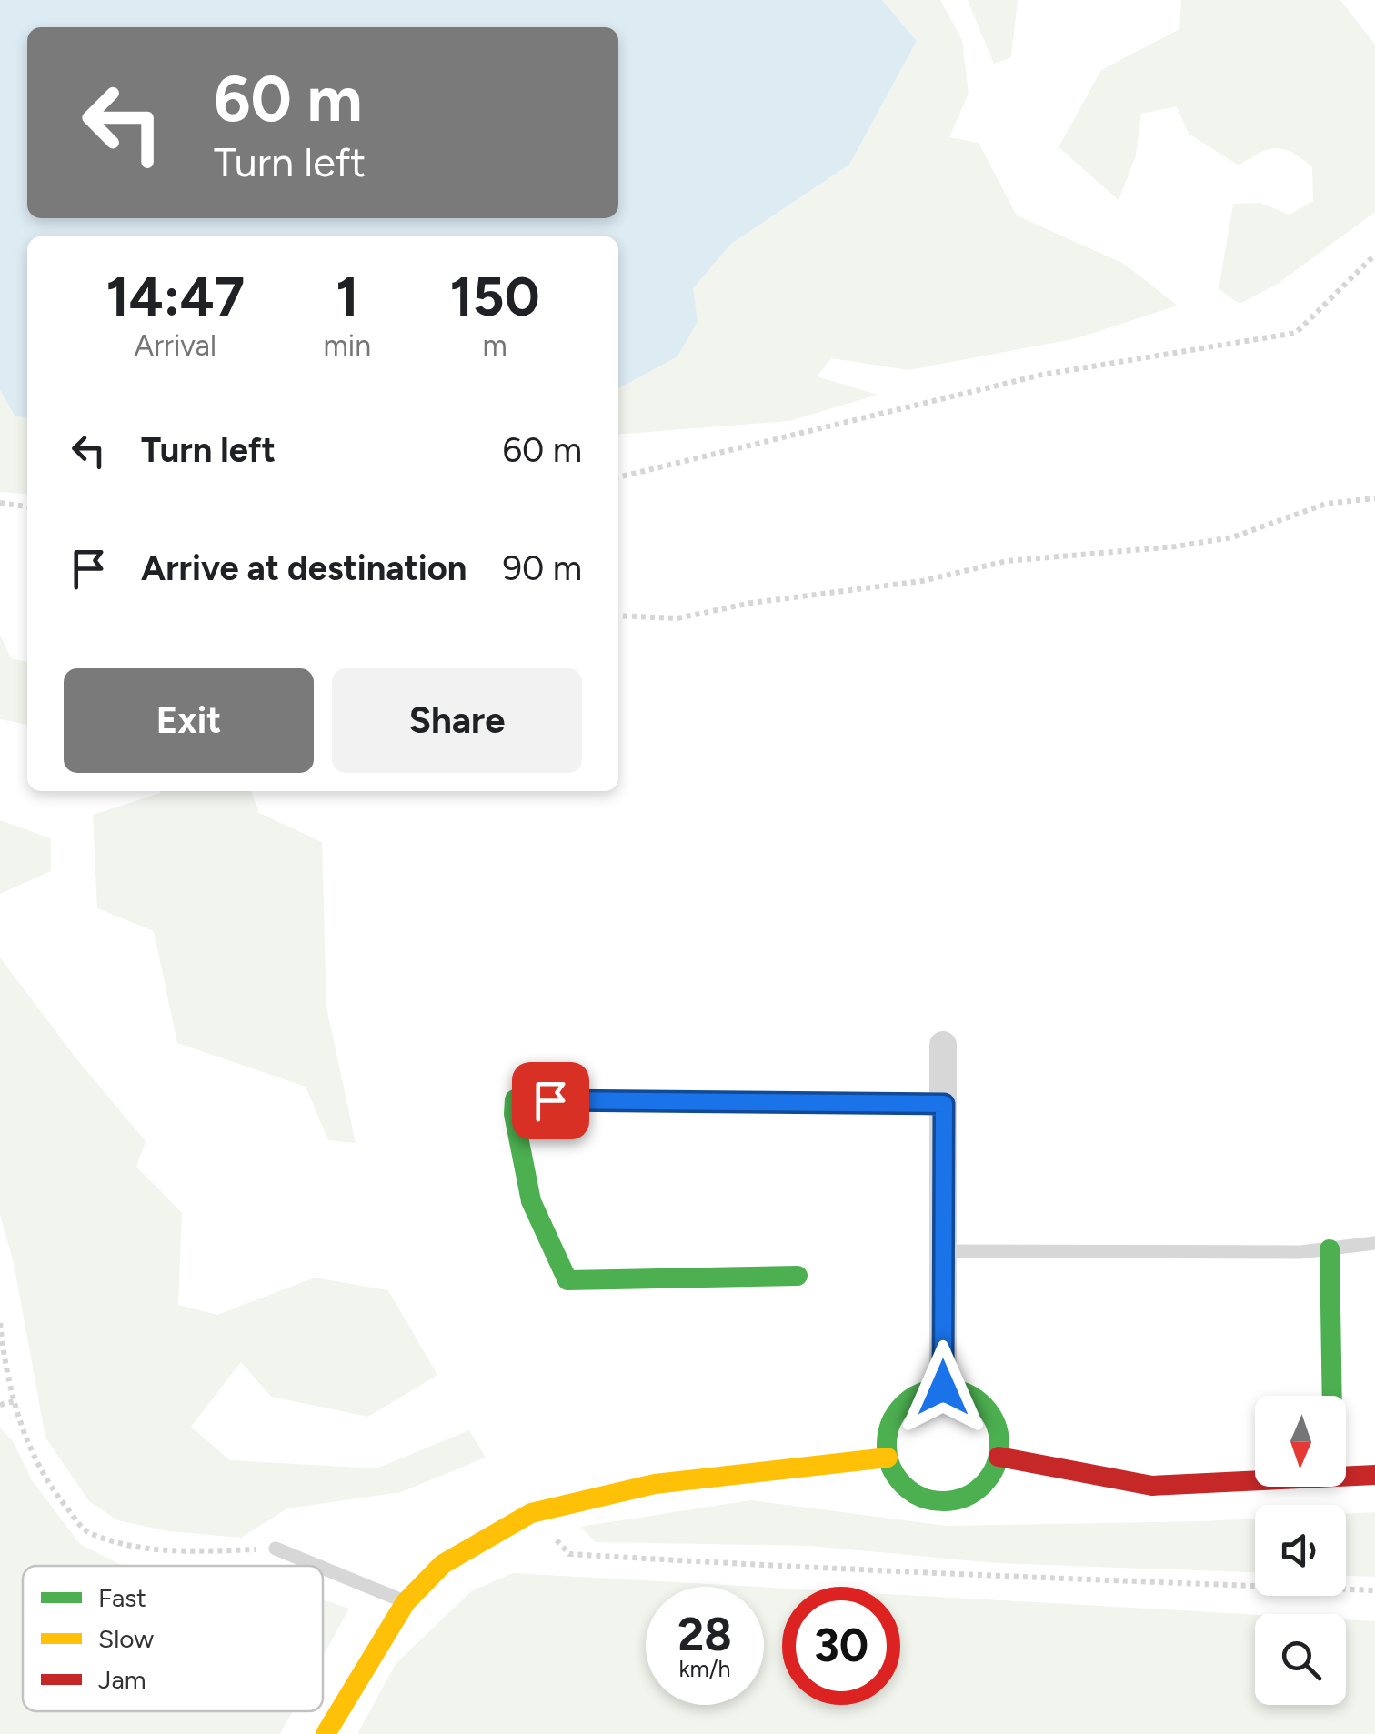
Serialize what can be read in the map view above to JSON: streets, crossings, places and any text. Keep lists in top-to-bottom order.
{
  "legend": ["Fast", "Slow", "Jam"],
  "north": "bottom",
  "page": {
    "turn": ["60 m", "Turn left"],
    "eta": [
      "14:47",
      "Arrival",
      "1",
      "min",
      "150",
      "m"
    ],
    "list": [
      {
        "name": "Turn left",
        "value": "60 m"
      },
      {
        "name": "Arrive at destination",
        "value": "90 m"
      }
    ],
    "buttons": ["Exit", "Share"],
    "speed": "28 km/h",
    "limit": "30"
  }
}
